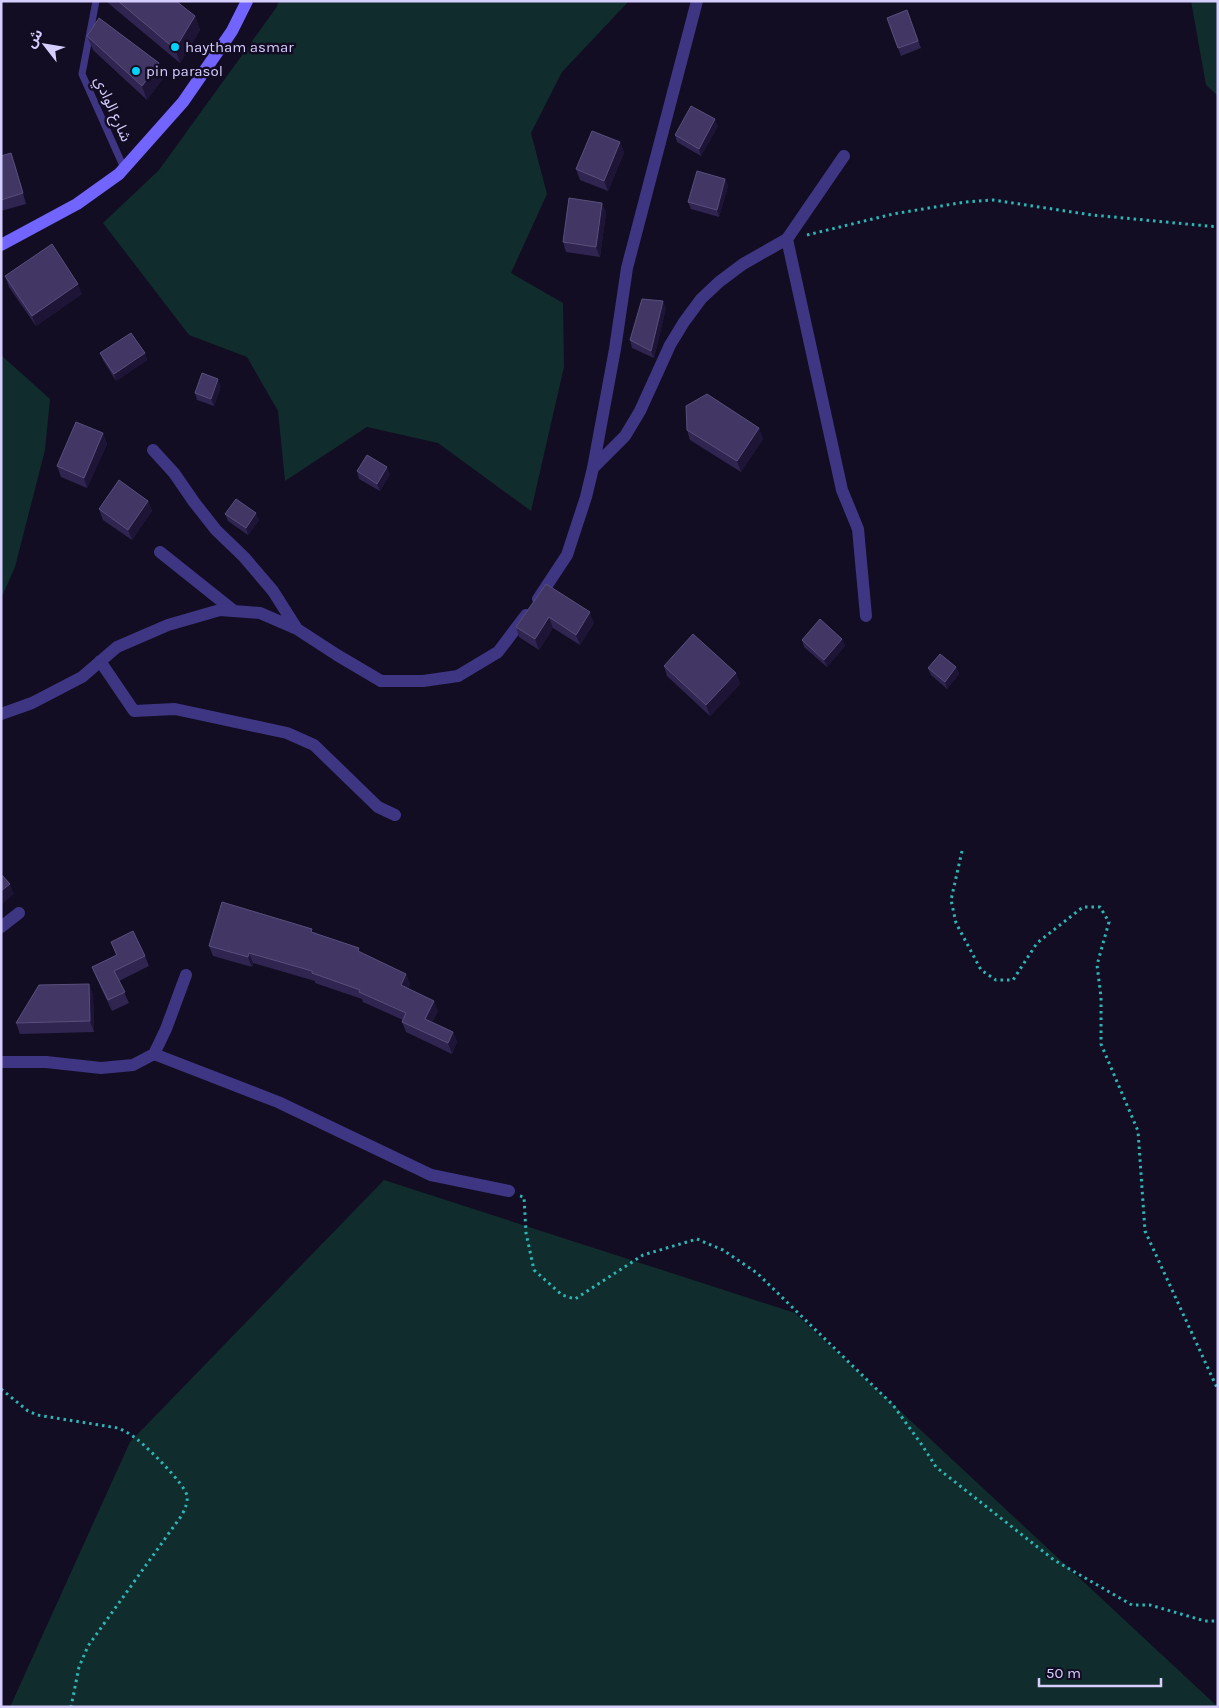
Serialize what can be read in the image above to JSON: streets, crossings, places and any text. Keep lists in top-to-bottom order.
{
  "streets": {
    "lane": ["شارع الوادي"]
  },
  "places": ["haytham asmar", "pin parasol"],
  "scale_bar": "50 m",
  "north": "top left"
}
